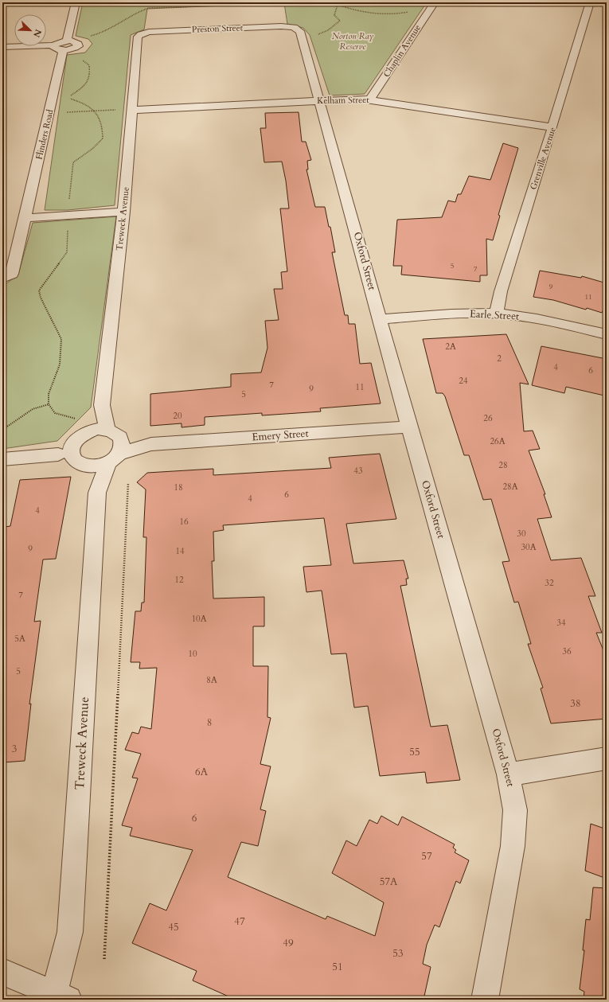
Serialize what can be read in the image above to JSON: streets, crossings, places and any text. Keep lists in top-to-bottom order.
{
  "streets": {
    "street": [
      "Preston Street",
      "Chaplin Avenue",
      "Kelham Street",
      "Flinders Road",
      "Grenville Avenue",
      "Treweck Avenue",
      "Oxford Street",
      "Earle Street",
      "Emery Street"
    ]
  },
  "crossings": [
    ["Preston Street", "Treweck Avenue"],
    ["Preston Street", "Oxford Street"],
    ["Chaplin Avenue", "Kelham Street"],
    ["Kelham Street", "Grenville Avenue"],
    ["Kelham Street", "Treweck Avenue"],
    ["Kelham Street", "Oxford Street"],
    ["Grenville Avenue", "Earle Street"],
    ["Treweck Avenue", "Emery Street"],
    ["Oxford Street", "Earle Street"],
    ["Oxford Street", "Emery Street"]
  ],
  "parks": ["Norton Ray Reserve"],
  "house_numbers": [
    "5",
    "7",
    "9",
    "11",
    "2A",
    "2",
    "4",
    "6",
    "24",
    "7",
    "11",
    "9",
    "5",
    "20",
    "26",
    "26A",
    "28",
    "43",
    "28A",
    "18",
    "6",
    "4",
    "4",
    "16",
    "30",
    "30A",
    "9",
    "14",
    "12",
    "32",
    "7",
    "10A",
    "34",
    "5A",
    "36",
    "10",
    "5",
    "8A",
    "38",
    "8",
    "3",
    "55",
    "6A",
    "6",
    "57",
    "57A",
    "47",
    "45",
    "49",
    "53",
    "51"
  ],
  "north": "bottom right"
}
